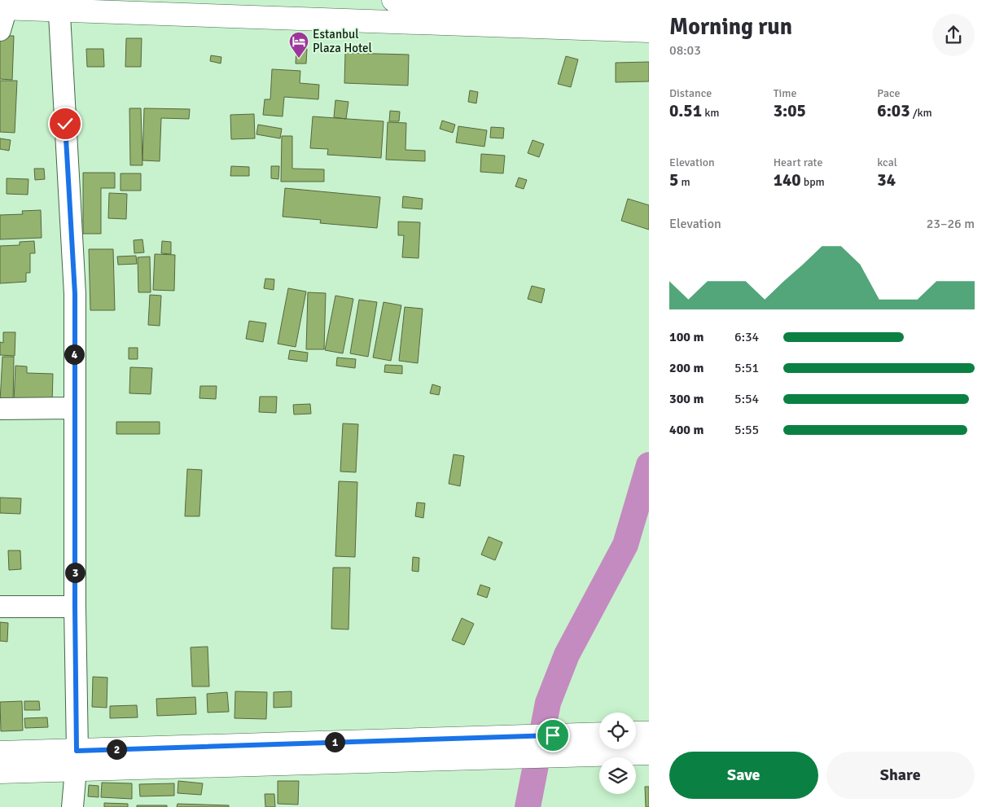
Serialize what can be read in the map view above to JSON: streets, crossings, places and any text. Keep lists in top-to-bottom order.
{
  "places": {
    "hotel": ["Estanbul Plaza Hotel"]
  },
  "page": {
    "heading": ["Morning run", "08:03"],
    "stats": [
      ["Distance", "0.51 km"],
      ["Time", "3:05"],
      ["Pace", "6:03 /km"],
      ["Elevation", "5 m"],
      ["Heart rate", "140 bpm"],
      ["kcal", "34"]
    ],
    "chart": ["Elevation", "23–26 m"],
    "list": [
      {
        "name": "100 m",
        "note": "6:34"
      },
      {
        "name": "200 m",
        "note": "5:51"
      },
      {
        "name": "300 m",
        "note": "5:54"
      },
      {
        "name": "400 m",
        "note": "5:55"
      }
    ],
    "pins": [
      "4",
      "3",
      "1",
      "2"
    ],
    "buttons": ["Save", "Share"]
  }
}
